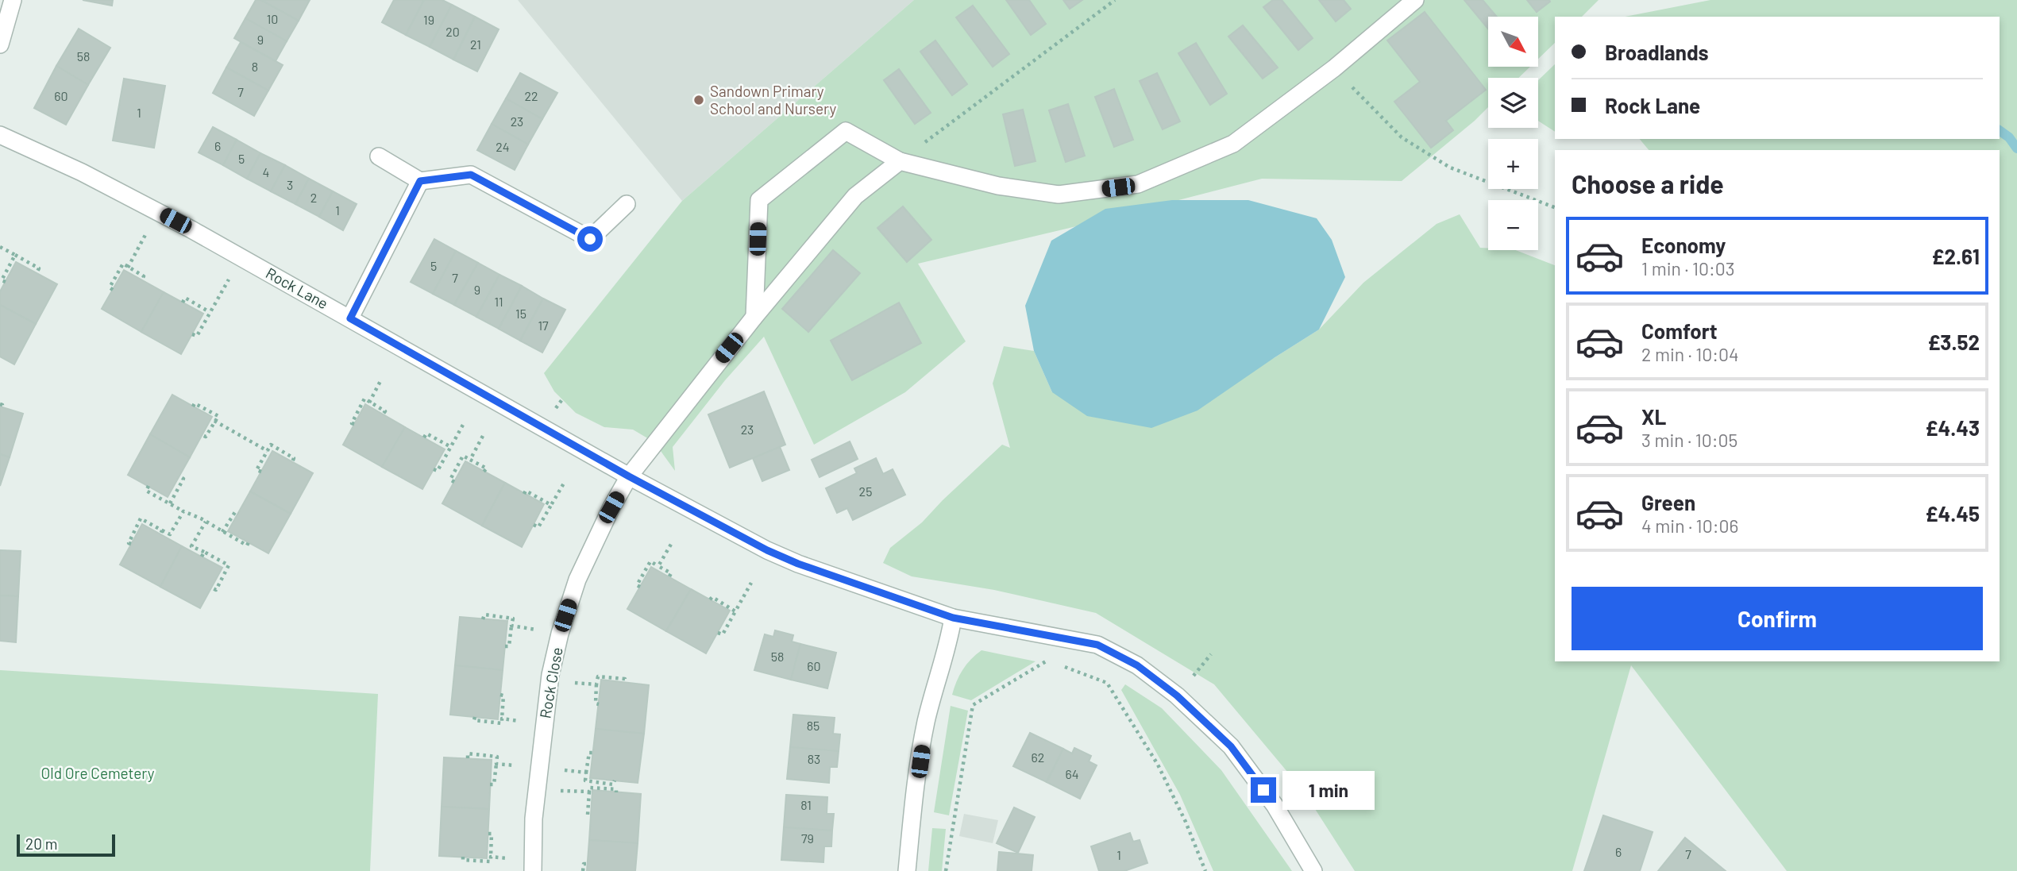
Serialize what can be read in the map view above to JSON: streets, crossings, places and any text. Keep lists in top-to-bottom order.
{
  "streets": {
    "street": ["Rock Lane", "Rock Close"]
  },
  "crossings": [
    ["Rock Lane", "Rock Close"]
  ],
  "parks": ["Old Ore Cemetery"],
  "places": ["Sandown Primary School and Nursery"],
  "house_numbers": [
    "10",
    "19",
    "20",
    "9",
    "21",
    "58",
    "8",
    "7",
    "60",
    "22",
    "1",
    "23",
    "6",
    "24",
    "5",
    "4",
    "3",
    "2",
    "1",
    "5",
    "7",
    "9",
    "11",
    "15",
    "17",
    "23",
    "25",
    "58",
    "60",
    "85",
    "62",
    "83",
    "64",
    "81",
    "79",
    "6",
    "7",
    "1"
  ],
  "scale_bar": "20 m",
  "north": "bottom right",
  "page": {
    "map_buttons": ["+", "−"],
    "banner": ["Broadlands", "Rock Lane"],
    "heading": "Choose a ride",
    "list": [
      {
        "name": "Economy",
        "note": "1 min · 10:03",
        "value": "£2.61"
      },
      {
        "name": "Comfort",
        "note": "2 min · 10:04",
        "value": "£3.52"
      },
      {
        "name": "XL",
        "note": "3 min · 10:05",
        "value": "£4.43"
      },
      {
        "name": "Green",
        "note": "4 min · 10:06",
        "value": "£4.45"
      }
    ],
    "buttons": "Confirm",
    "bubble": "1 min",
    "scale": "20 m"
  }
}
